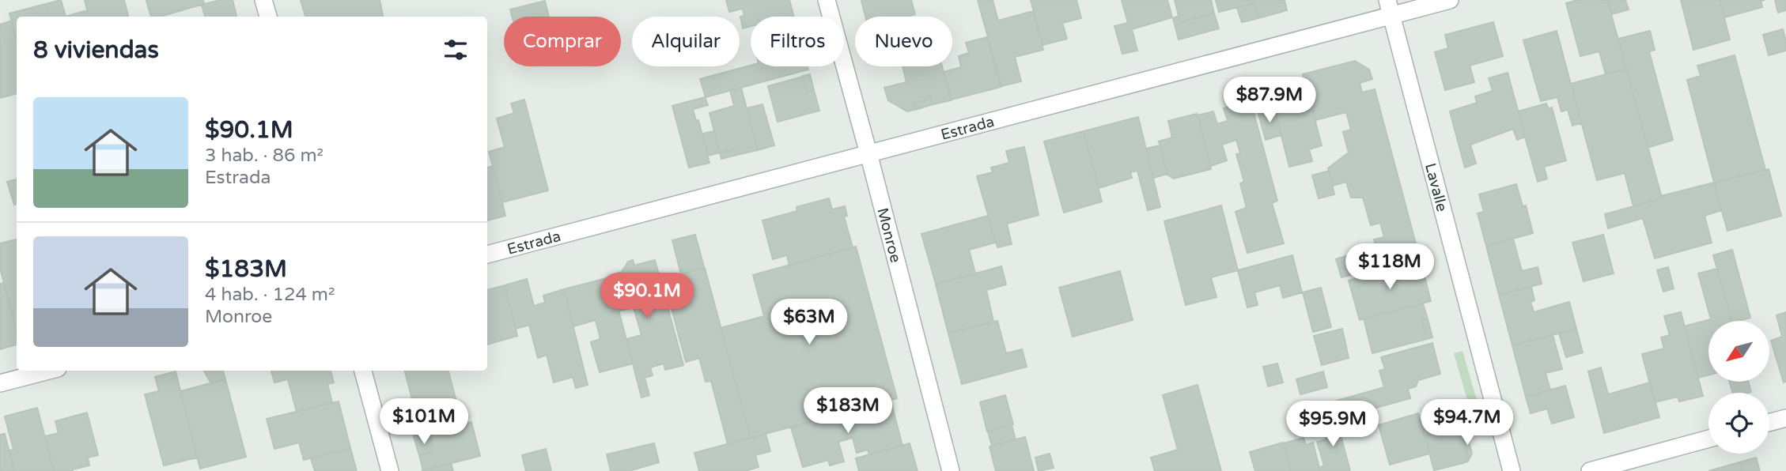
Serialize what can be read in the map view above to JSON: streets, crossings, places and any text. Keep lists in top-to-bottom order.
{
  "streets": {
    "street": ["Estrada", "Lavalle", "Monroe"]
  },
  "crossings": [
    ["Estrada", "Lavalle"],
    ["Estrada", "Monroe"]
  ],
  "north": "bottom left",
  "page": {
    "chip": [
      "Comprar",
      "Alquilar",
      "Filtros",
      "Nuevo"
    ],
    "heading": "8 viviendas",
    "price": [
      "$87.9M",
      "$118M",
      "$90.1M",
      "$63M",
      "$183M",
      "$101M",
      "$94.7M",
      "$95.9M"
    ],
    "list": [
      {
        "name": "$90.1M",
        "note": "3 hab. · 86 m² · Estrada"
      },
      {
        "name": "$183M",
        "note": "4 hab. · 124 m² · Monroe"
      }
    ]
  }
}
